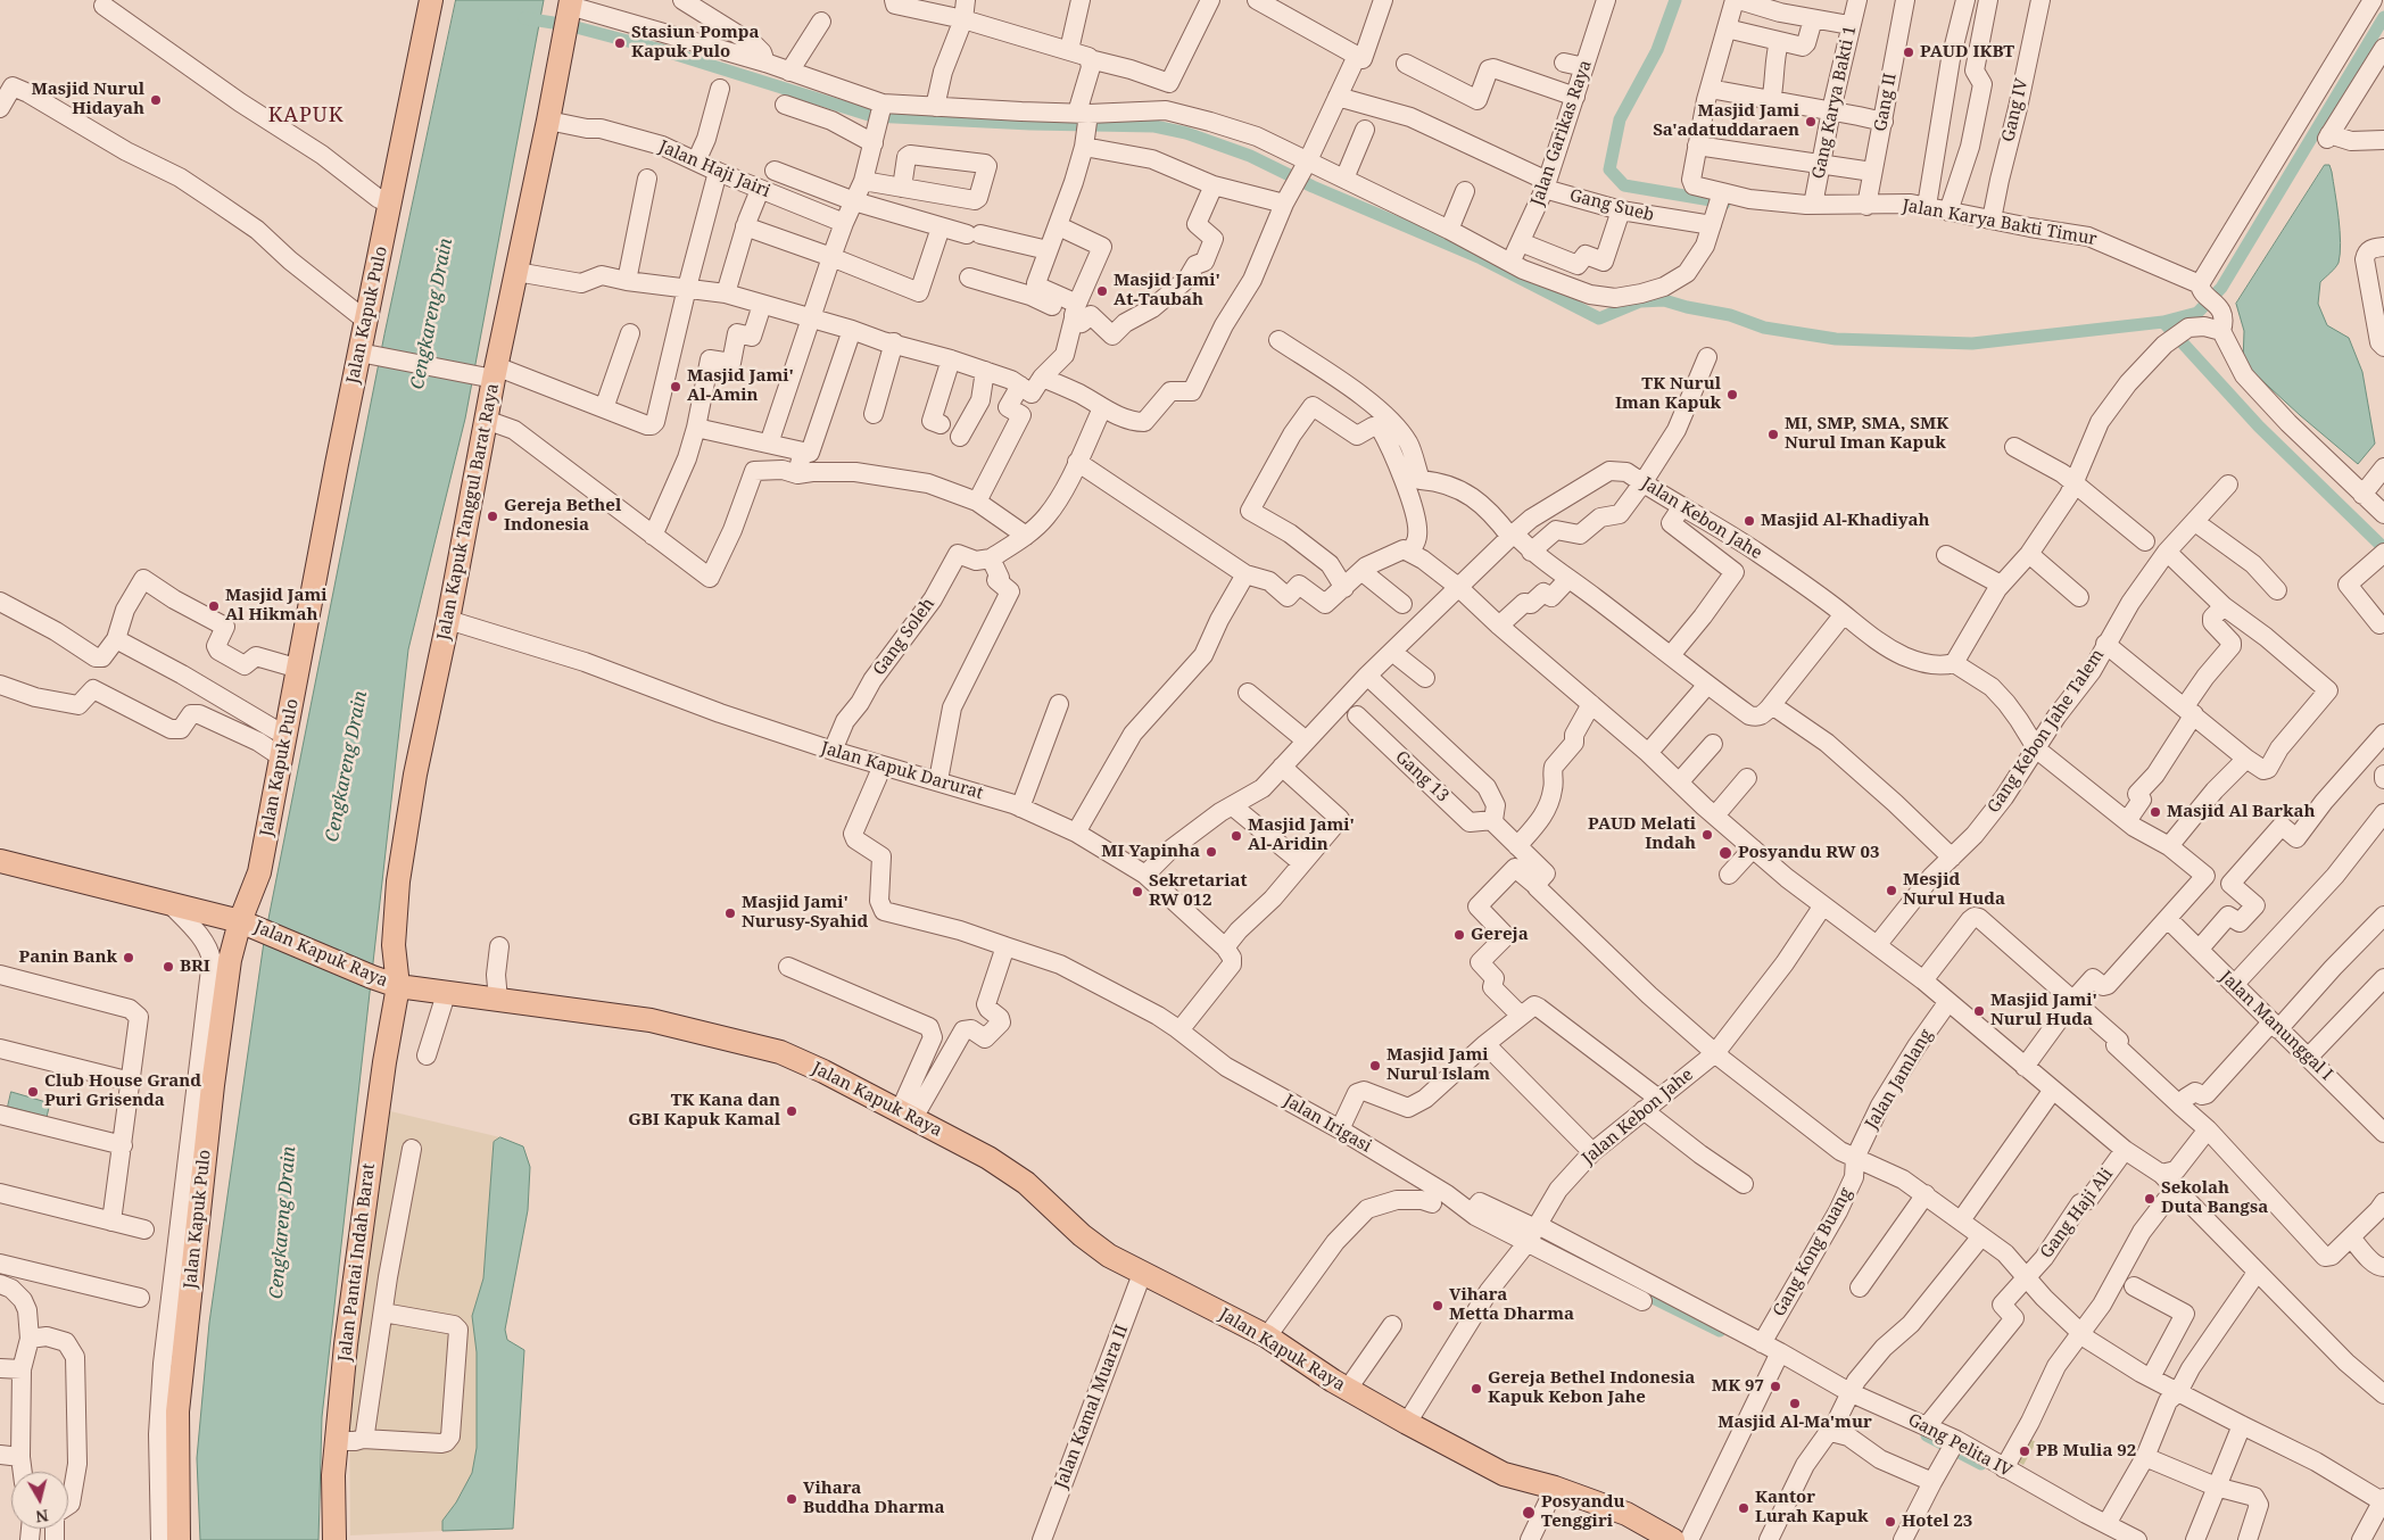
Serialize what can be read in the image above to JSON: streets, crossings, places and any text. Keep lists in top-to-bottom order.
{
  "streets": {
    "main road": [
      "Jalan Kapuk Pulo",
      "Jalan Kapuk Tanggul Barat Raya",
      "Jalan Kapuk Raya",
      "Jalan Pantai Indah Barat"
    ],
    "street": [
      "Gang Karya Bakti 1",
      "Gang II",
      "Gang IV",
      "Jalan Garikas Raya",
      "Jalan Haji Jairi",
      "Gang Sueb",
      "Jalan Karya Bakti Timur",
      "Jalan Kebon Jahe",
      "Gang Soleh",
      "Gang Kebon Jahe Talem",
      "Jalan Kapuk Darurat",
      "Gang 13",
      "Jalan Manunggal I",
      "Jalan Jamlang",
      "Jalan Irigasi",
      "Gang Haji Ali",
      "Gang Kong Buang",
      "Jalan Kamal Muara II",
      "Gang Pelita IV"
    ]
  },
  "crossings": [
    ["Gang Karya Bakti 1", "Jalan Karya Bakti Timur"],
    ["Gang II", "Jalan Karya Bakti Timur"],
    ["Gang IV", "Jalan Karya Bakti Timur"],
    ["Jalan Garikas Raya", "Gang Sueb"],
    ["Jalan Haji Jairi", "Jalan Kapuk Tanggul Barat Raya"],
    ["Gang Sueb", "Jalan Karya Bakti Timur"],
    ["Jalan Kapuk Pulo", "Jalan Kapuk Raya"],
    ["Jalan Kapuk Tanggul Barat Raya", "Jalan Kapuk Darurat"],
    ["Jalan Kapuk Tanggul Barat Raya", "Jalan Kapuk Raya"],
    ["Jalan Kapuk Tanggul Barat Raya", "Jalan Pantai Indah Barat"],
    ["Jalan Kebon Jahe", "Jalan Kapuk Darurat"],
    ["Jalan Kebon Jahe", "Jalan Kapuk Raya"],
    ["Jalan Kebon Jahe", "Jalan Irigasi"],
    ["Jalan Kebon Jahe", "Gang Pelita IV"],
    ["Gang Soleh", "Jalan Kapuk Darurat"],
    ["Jalan Kapuk Darurat", "Jalan Irigasi"],
    ["Jalan Kapuk Raya", "Jalan Pantai Indah Barat"],
    ["Jalan Kapuk Raya", "Jalan Kamal Muara II"],
    ["Jalan Jamlang", "Gang Kong Buang"],
    ["Jalan Irigasi", "Gang Pelita IV"],
    ["Gang Haji Ali", "Gang Pelita IV"],
    ["Gang Kong Buang", "Gang Pelita IV"]
  ],
  "districts": ["KAPUK"],
  "water": ["Cengkareng Drain"],
  "places": [
    "Stasiun Pompa Kapuk Pulo",
    "PAUD IKBT",
    "Masjid Nurul Hidayah",
    "Masjid Jami Sa'adatuddaraen",
    "Masjid Jami' At-Taubah",
    "Masjid Jami' Al-Amin",
    "TK Nurul Iman Kapuk",
    "MI, SMP, SMA, SMK Nurul Iman Kapuk",
    "Gereja Bethel Indonesia",
    "Masjid Al-Khadiyah",
    "Masjid Jami Al Hikmah",
    "Masjid Al Barkah",
    "PAUD Melati Indah",
    "Masjid Jami' Al-Aridin",
    "MI Yapinha",
    "Posyandu RW 03",
    "Mesjid Nurul Huda",
    "Sekretariat RW 012",
    "Masjid Jami' Nurusy-Syahid",
    "Gereja",
    "Panin Bank",
    "BRI",
    "Masjid Jami' Nurul Huda",
    "Masjid Jami Nurul Islam",
    "Club House Grand Puri Grisenda",
    "TK Kana dan GBI Kapuk Kamal",
    "Sekolah Duta Bangsa",
    "Vihara Metta Dharma",
    "MK 97",
    "Gereja Bethel Indonesia Kapuk Kebon Jahe",
    "Masjid Al-Ma'mur",
    "PB Mulia 92",
    "Vihara Buddha Dharma",
    "Kantor Lurah Kapuk",
    "Posyandu Tenggiri",
    "Hotel 23"
  ],
  "north": "bottom"
}
